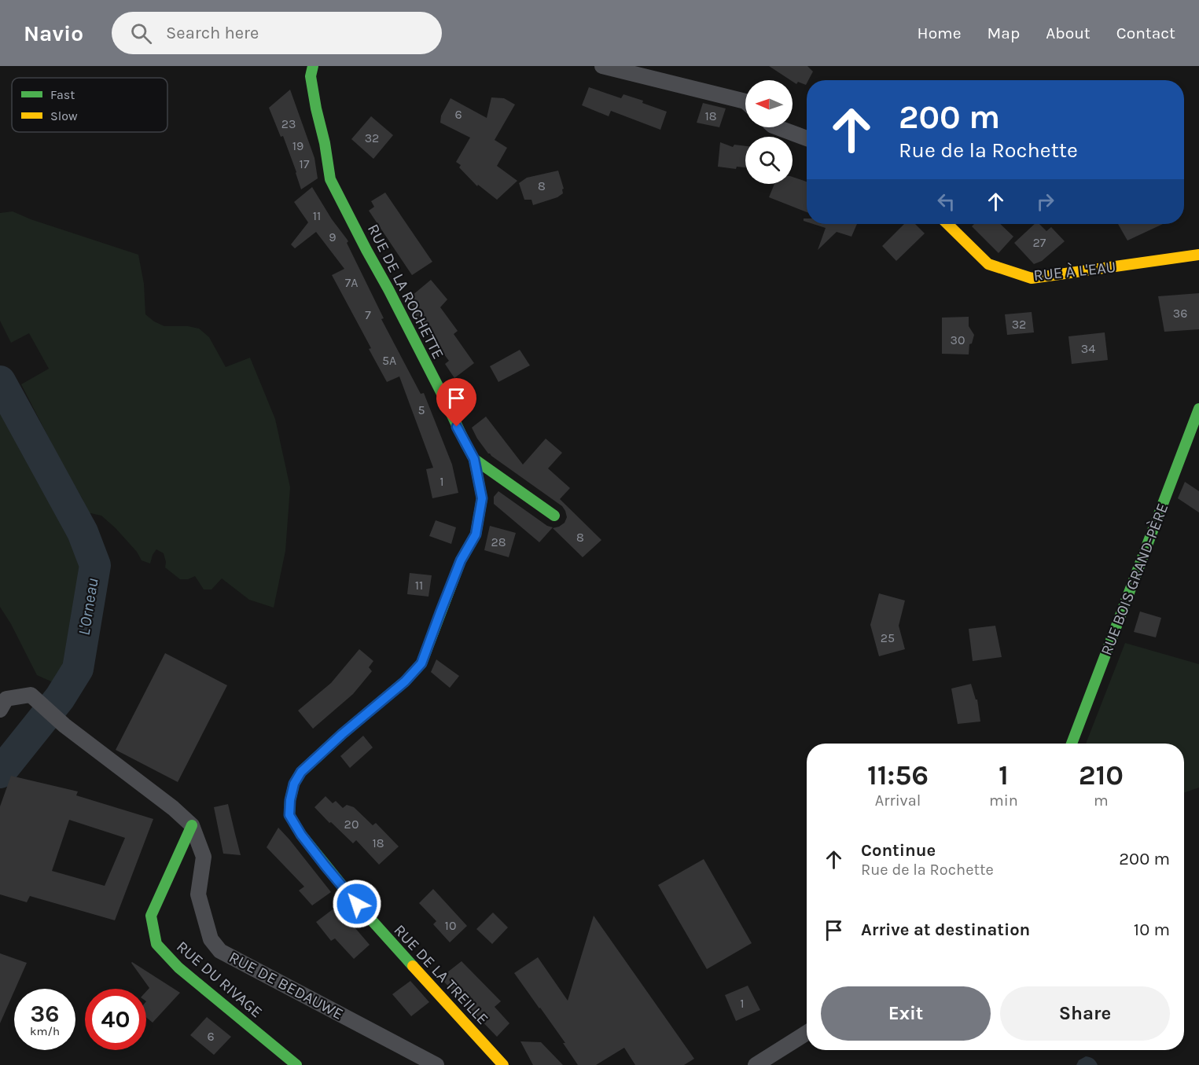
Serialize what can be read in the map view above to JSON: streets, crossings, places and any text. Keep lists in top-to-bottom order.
{
  "streets": {
    "street": [
      "RUE À L'EAU",
      "RUE DE LA ROCHETTE",
      "RUE BOIS GRAND-PÈRE",
      "RUE DE LA TREILLE",
      "RUE DU RIVAGE",
      "RUE DE BEDAUWE"
    ]
  },
  "crossings": [
    ["RUE DE LA ROCHETTE", "RUE DE LA TREILLE"],
    ["RUE DU RIVAGE", "RUE DE BEDAUWE"]
  ],
  "water": ["L'Orneau"],
  "house_numbers": [
    "6",
    "18",
    "23",
    "32",
    "19",
    "17",
    "8",
    "11",
    "9",
    "27",
    "7A",
    "36",
    "7",
    "32",
    "30",
    "34",
    "5A",
    "5",
    "1",
    "8",
    "28",
    "11",
    "25",
    "20",
    "18",
    "10",
    "1",
    "6"
  ],
  "legend": ["Fast", "Slow"],
  "north": "left",
  "page": {
    "header": "Navio",
    "search": "Search here",
    "nav": [
      "Home",
      "Map",
      "About",
      "Contact"
    ],
    "turn": ["200 m", "Rue de la Rochette"],
    "eta": [
      "11:56",
      "Arrival",
      "1",
      "min",
      "210",
      "m"
    ],
    "list": [
      {
        "name": "Continue",
        "note": "Rue de la Rochette",
        "value": "200 m"
      },
      {
        "name": "Arrive at destination",
        "value": "10 m"
      }
    ],
    "buttons": ["Exit", "Share"],
    "speed": "36 km/h",
    "limit": "40"
  }
}
